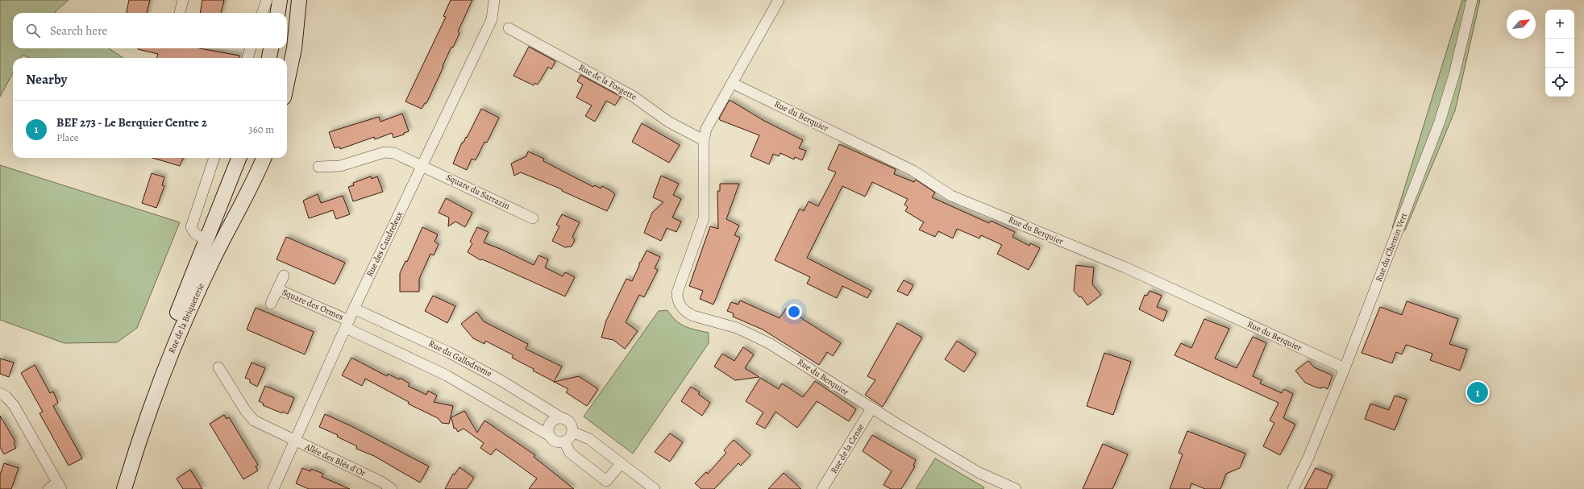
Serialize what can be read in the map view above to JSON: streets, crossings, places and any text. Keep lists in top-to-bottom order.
{
  "streets": {
    "street": [
      "Rue de la Forgette",
      "Rue du Berquier",
      "Square du Sarrazin",
      "Rue des Caudreleux",
      "Rue du Chemin Vert",
      "Square des Ormes",
      "Rue de la Briqueterie",
      "Rue du Gallodrome",
      "Rue de la Cense",
      "Allée des Blés d'Or"
    ]
  },
  "crossings": [
    ["Rue de la Forgette", "Rue du Berquier"],
    ["Rue du Berquier", "Rue du Chemin Vert"],
    ["Rue du Berquier", "Rue de la Cense"],
    ["Square du Sarrazin", "Rue des Caudreleux"],
    ["Rue des Caudreleux", "Square des Ormes"],
    ["Rue des Caudreleux", "Rue du Gallodrome"],
    ["Rue des Caudreleux", "Allée des Blés d'Or"]
  ],
  "north": "top right",
  "page": {
    "map_buttons": ["+", "−"],
    "search": "Search here",
    "heading": "Nearby",
    "list": [
      {
        "mark": "1",
        "name": "BEF 273 - Le Berquier Centre 2",
        "note": "Place",
        "value": "360 m"
      }
    ],
    "pins": "1"
  }
}
